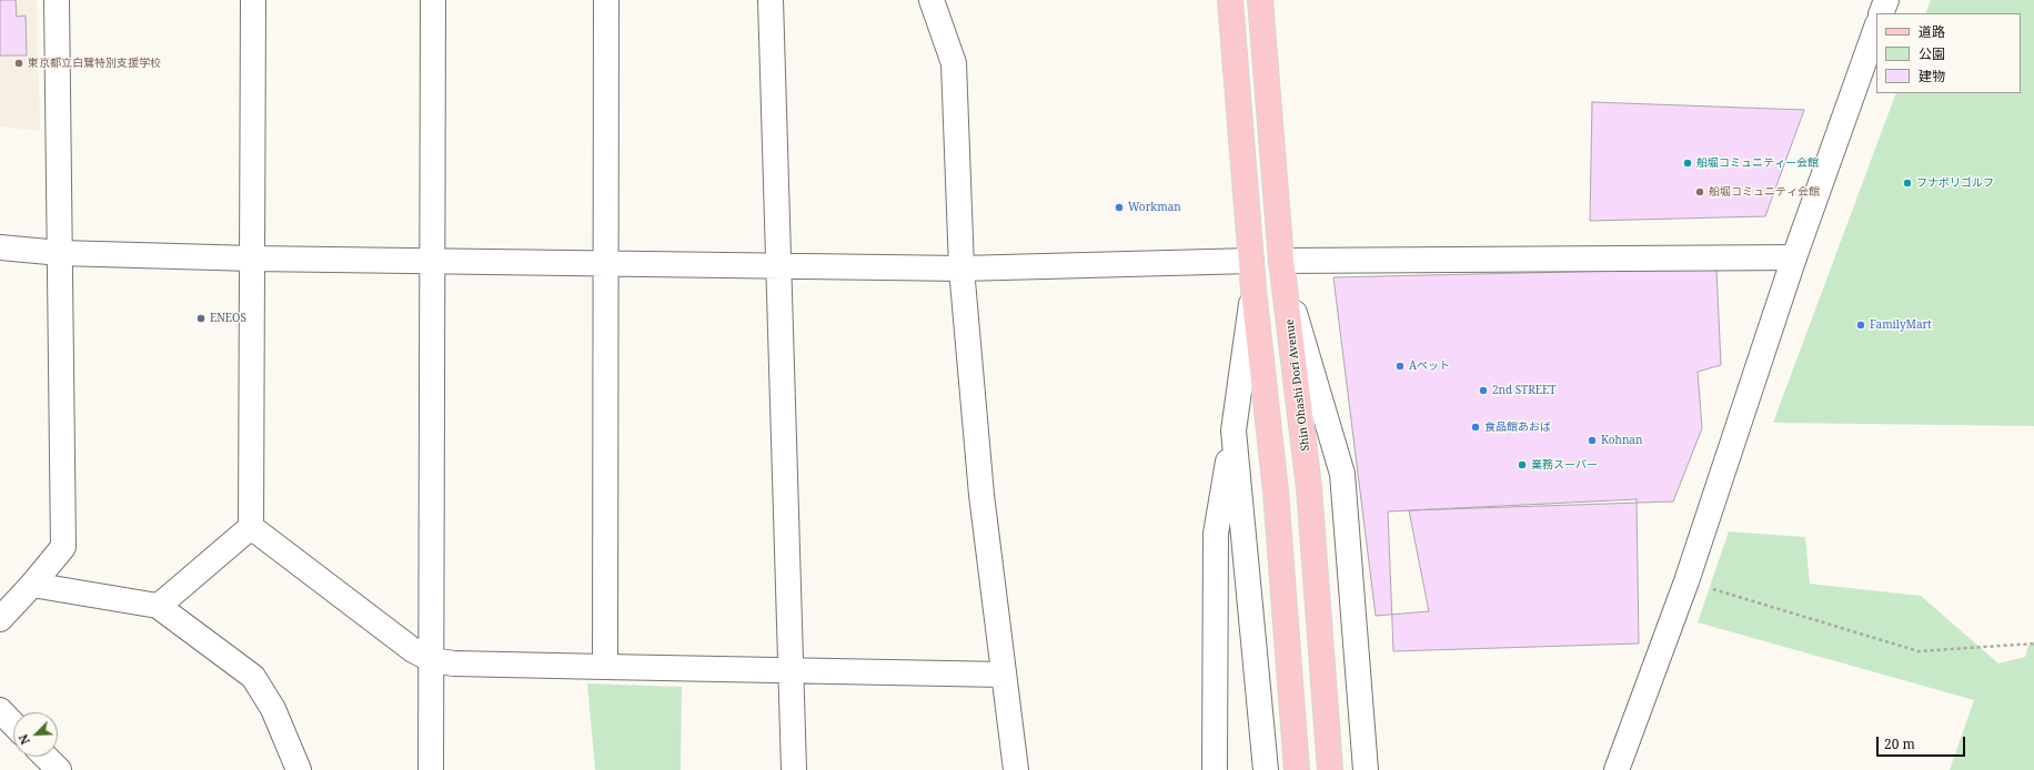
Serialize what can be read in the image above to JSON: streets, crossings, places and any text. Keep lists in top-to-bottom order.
{
  "streets": {
    "main road": ["Shin Ohashi Dori Avenue"]
  },
  "places": [
    "東京都立白鷺特別支援学校",
    "船堀コミュニティー会館",
    "フナボリゴルフ",
    "船堀コミュニティ会館",
    "Workman",
    "ENEOS",
    "FamilyMart",
    "Aペット",
    "2nd STREET",
    "食品館あおば",
    "Kohnan",
    "業務スーパー"
  ],
  "legend": ["道路", "公園", "建物"],
  "scale_bar": "20 m",
  "north": "bottom left"
}
